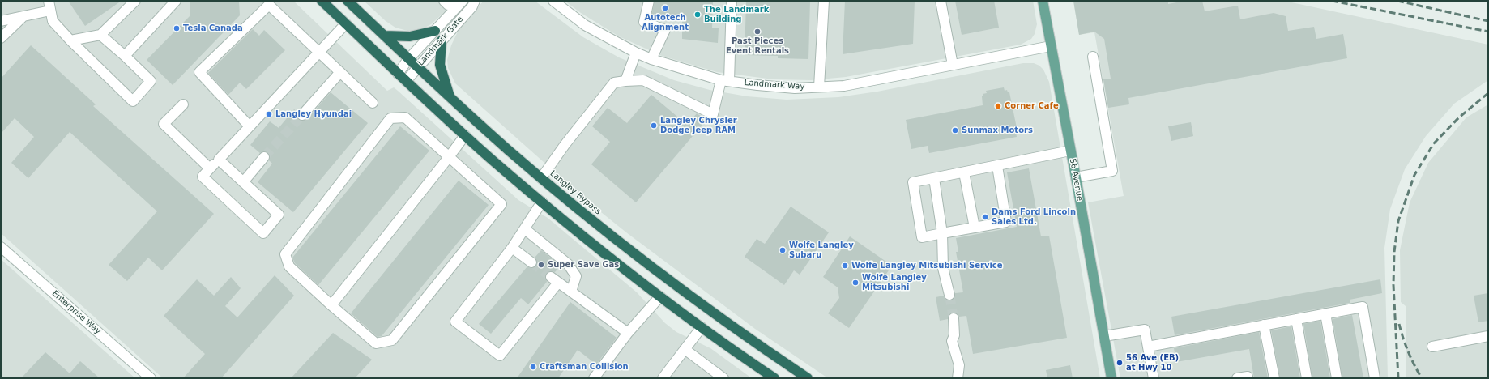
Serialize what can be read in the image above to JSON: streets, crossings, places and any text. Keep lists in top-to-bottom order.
{
  "streets": {
    "highway": ["Langley Bypass"],
    "main road": ["56 Avenue"],
    "street": ["Landmark Gate", "Landmark Way", "Enterprise Way"]
  },
  "crossings": [
    ["Landmark Gate", "Langley Bypass"],
    ["Landmark Way", "56 Avenue"]
  ],
  "places": [
    "Autotech Alignment",
    "The Landmark Building",
    "Tesla Canada",
    "Past Pieces Event Rentals",
    "Corner Cafe",
    "Langley Hyundai",
    "Langley Chrysler Dodge Jeep RAM",
    "Sunmax Motors",
    "Dams Ford Lincoln Sales Ltd.",
    "Wolfe Langley Subaru",
    "Super Save Gas",
    "Wolfe Langley Mitsubishi Service",
    "Wolfe Langley Mitsubishi",
    "56 Ave (EB) at Hwy 10",
    "Craftsman Collision"
  ]
}
